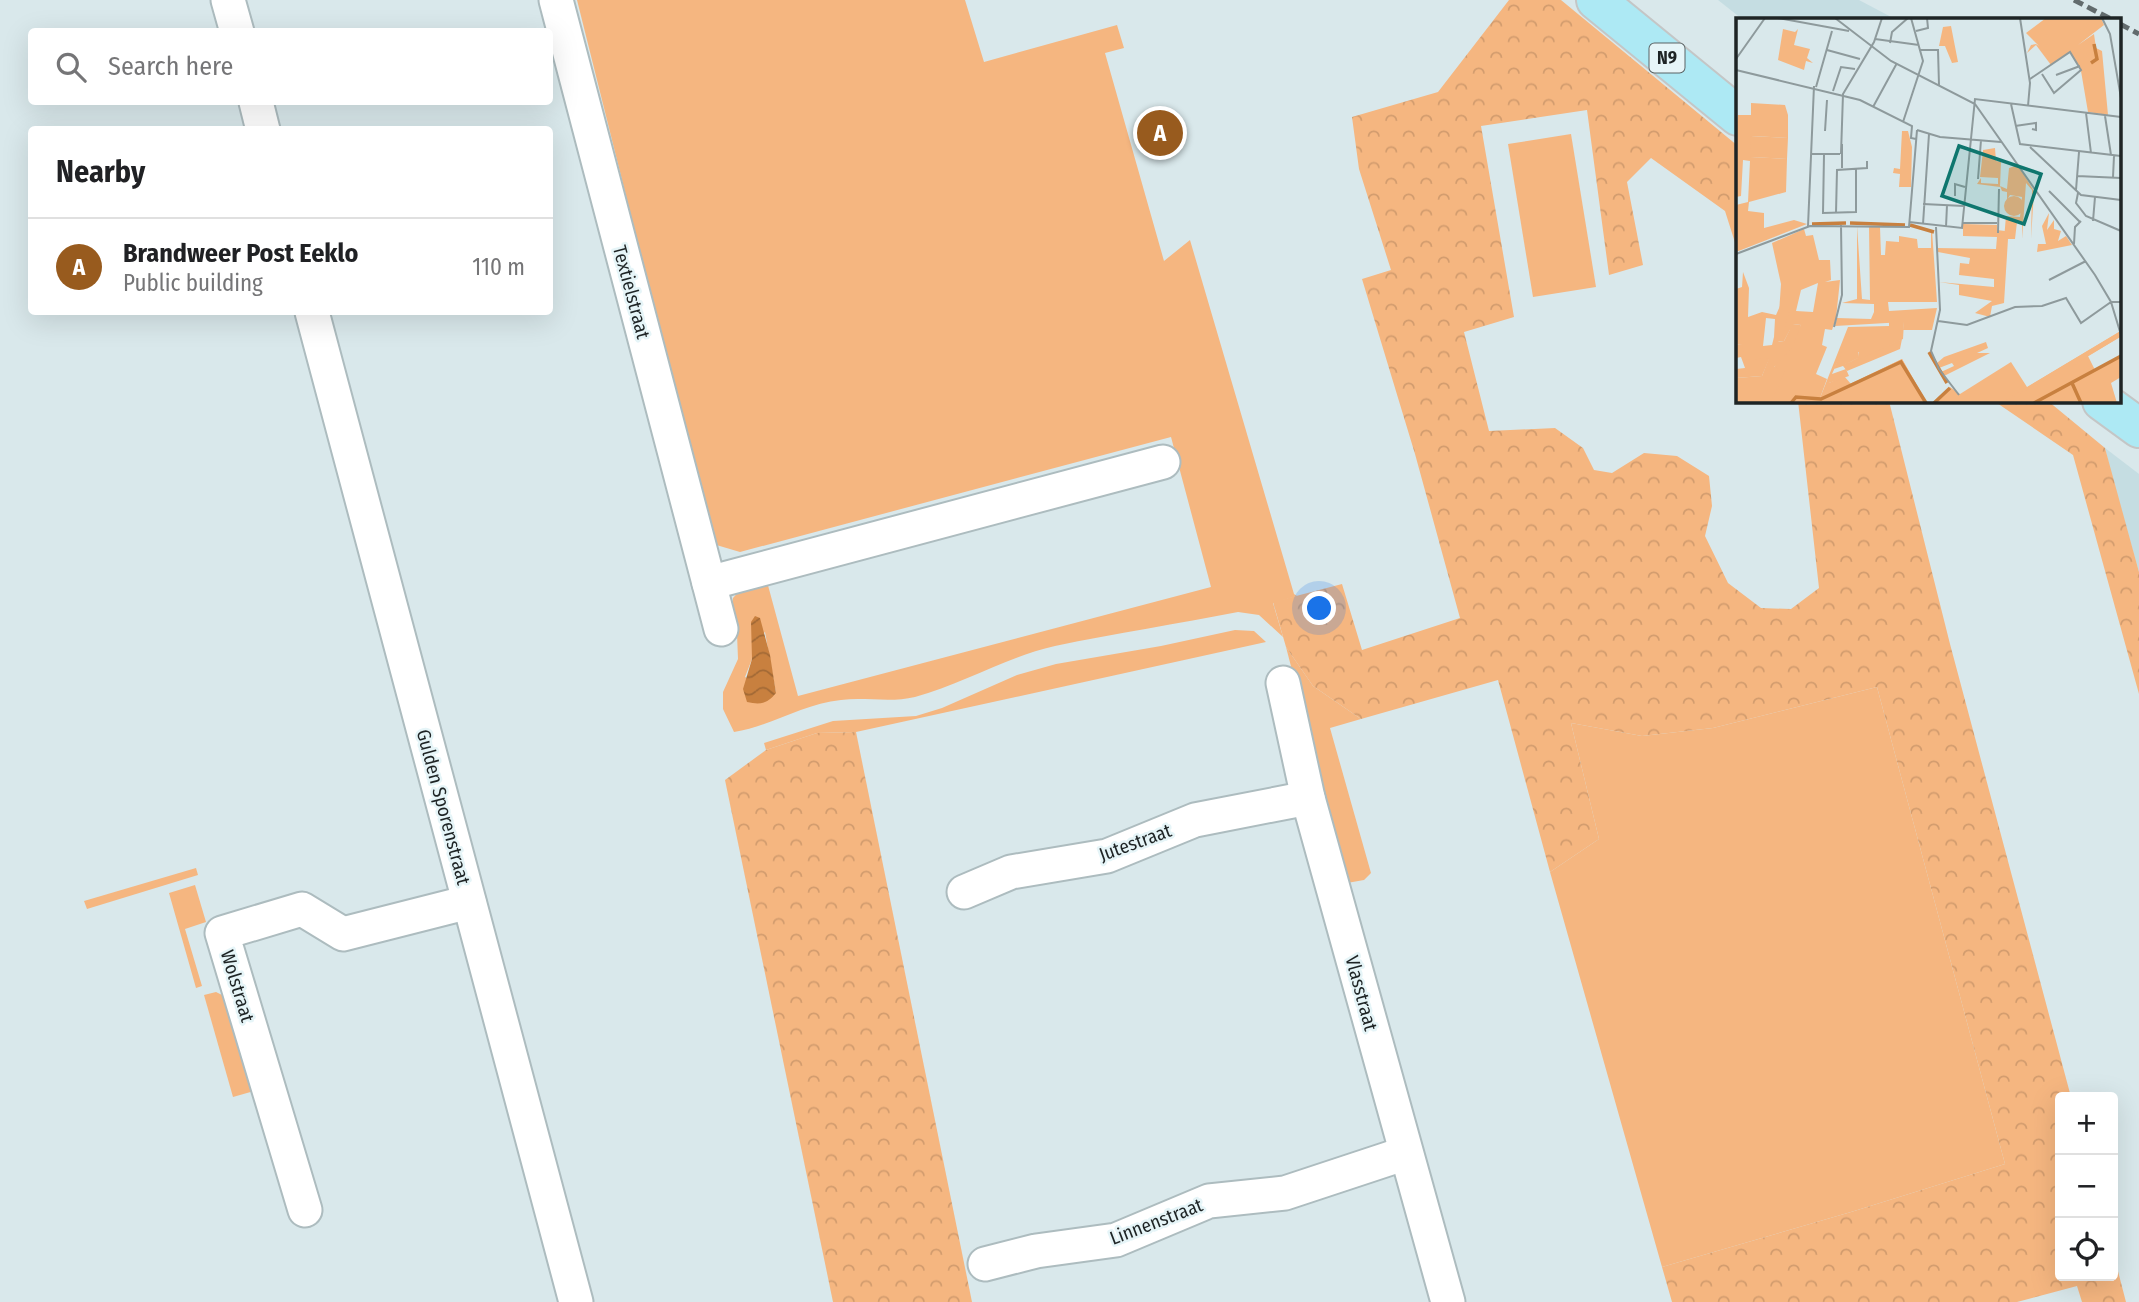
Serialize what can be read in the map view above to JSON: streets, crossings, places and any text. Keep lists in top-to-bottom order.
{
  "streets": {
    "main road": ["N9"],
    "street": [
      "Textielstraat",
      "Gulden Sporenstraat",
      "Jutestraat",
      "Wolstraat",
      "Vlasstraat",
      "Linnenstraat"
    ]
  },
  "crossings": [
    ["Gulden Sporenstraat", "Wolstraat"],
    ["Jutestraat", "Vlasstraat"],
    ["Vlasstraat", "Linnenstraat"]
  ],
  "page": {
    "search": "Search here",
    "pins": "A",
    "heading": "Nearby",
    "list": [
      {
        "mark": "A",
        "name": "Brandweer Post Eeklo",
        "note": "Public building",
        "value": "110 m"
      }
    ],
    "map_buttons": ["+", "−"]
  }
}
